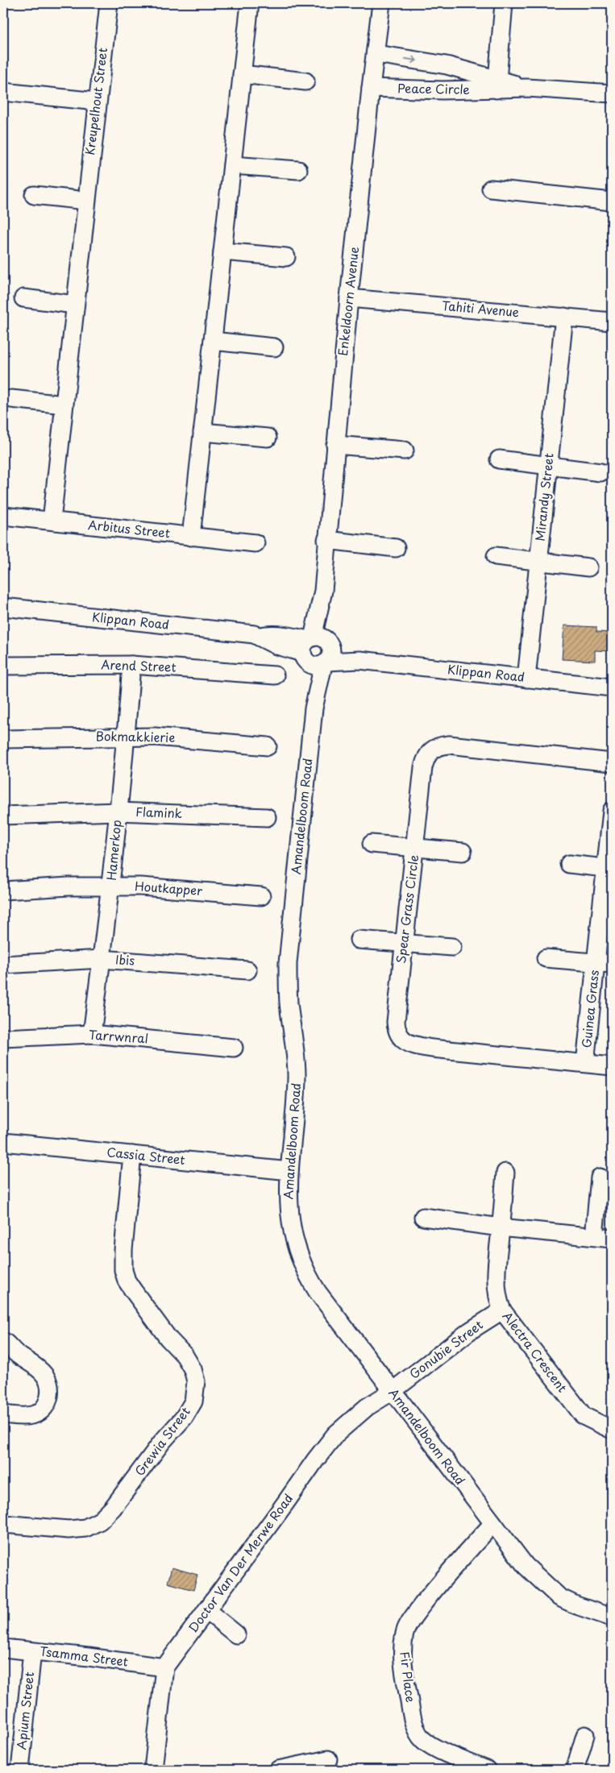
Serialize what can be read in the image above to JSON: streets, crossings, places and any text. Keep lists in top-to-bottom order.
{
  "streets": {
    "street": [
      "Peace Circle",
      "Kreupelhout Street",
      "Enkeldoorn Avenue",
      "Tahiti Avenue",
      "Mirandy Street",
      "Arbitus Street",
      "Klippan Road",
      "Arend Street",
      "Bokmakkierie",
      "Flamink",
      "Amandelboom Road",
      "Hamerkop",
      "Houtkapper",
      "Spear Grass Circle",
      "Ibis",
      "Guinea Grass",
      "Tarrwnral",
      "Cassia Street",
      "Gonubie Street",
      "Alectra Crescent",
      "Grewia Street",
      "Doctor Van Der Merwe Road",
      "Tsamma Street",
      "Fir Place",
      "Apium Street"
    ]
  },
  "crossings": [
    ["Peace Circle", "Enkeldoorn Avenue"],
    ["Kreupelhout Street", "Arbitus Street"],
    ["Enkeldoorn Avenue", "Tahiti Avenue"],
    ["Enkeldoorn Avenue", "Klippan Road"],
    ["Enkeldoorn Avenue", "Amandelboom Road"],
    ["Tahiti Avenue", "Mirandy Street"],
    ["Mirandy Street", "Klippan Road"],
    ["Klippan Road", "Amandelboom Road"],
    ["Arend Street", "Hamerkop"],
    ["Bokmakkierie", "Hamerkop"],
    ["Flamink", "Hamerkop"],
    ["Amandelboom Road", "Cassia Street"],
    ["Amandelboom Road", "Gonubie Street"],
    ["Amandelboom Road", "Doctor Van Der Merwe Road"],
    ["Amandelboom Road", "Fir Place"],
    ["Hamerkop", "Houtkapper"],
    ["Hamerkop", "Ibis"],
    ["Hamerkop", "Tarrwnral"],
    ["Spear Grass Circle", "Guinea Grass"],
    ["Cassia Street", "Grewia Street"],
    ["Gonubie Street", "Alectra Crescent"],
    ["Gonubie Street", "Doctor Van Der Merwe Road"],
    ["Doctor Van Der Merwe Road", "Tsamma Street"],
    ["Tsamma Street", "Apium Street"]
  ]
}
